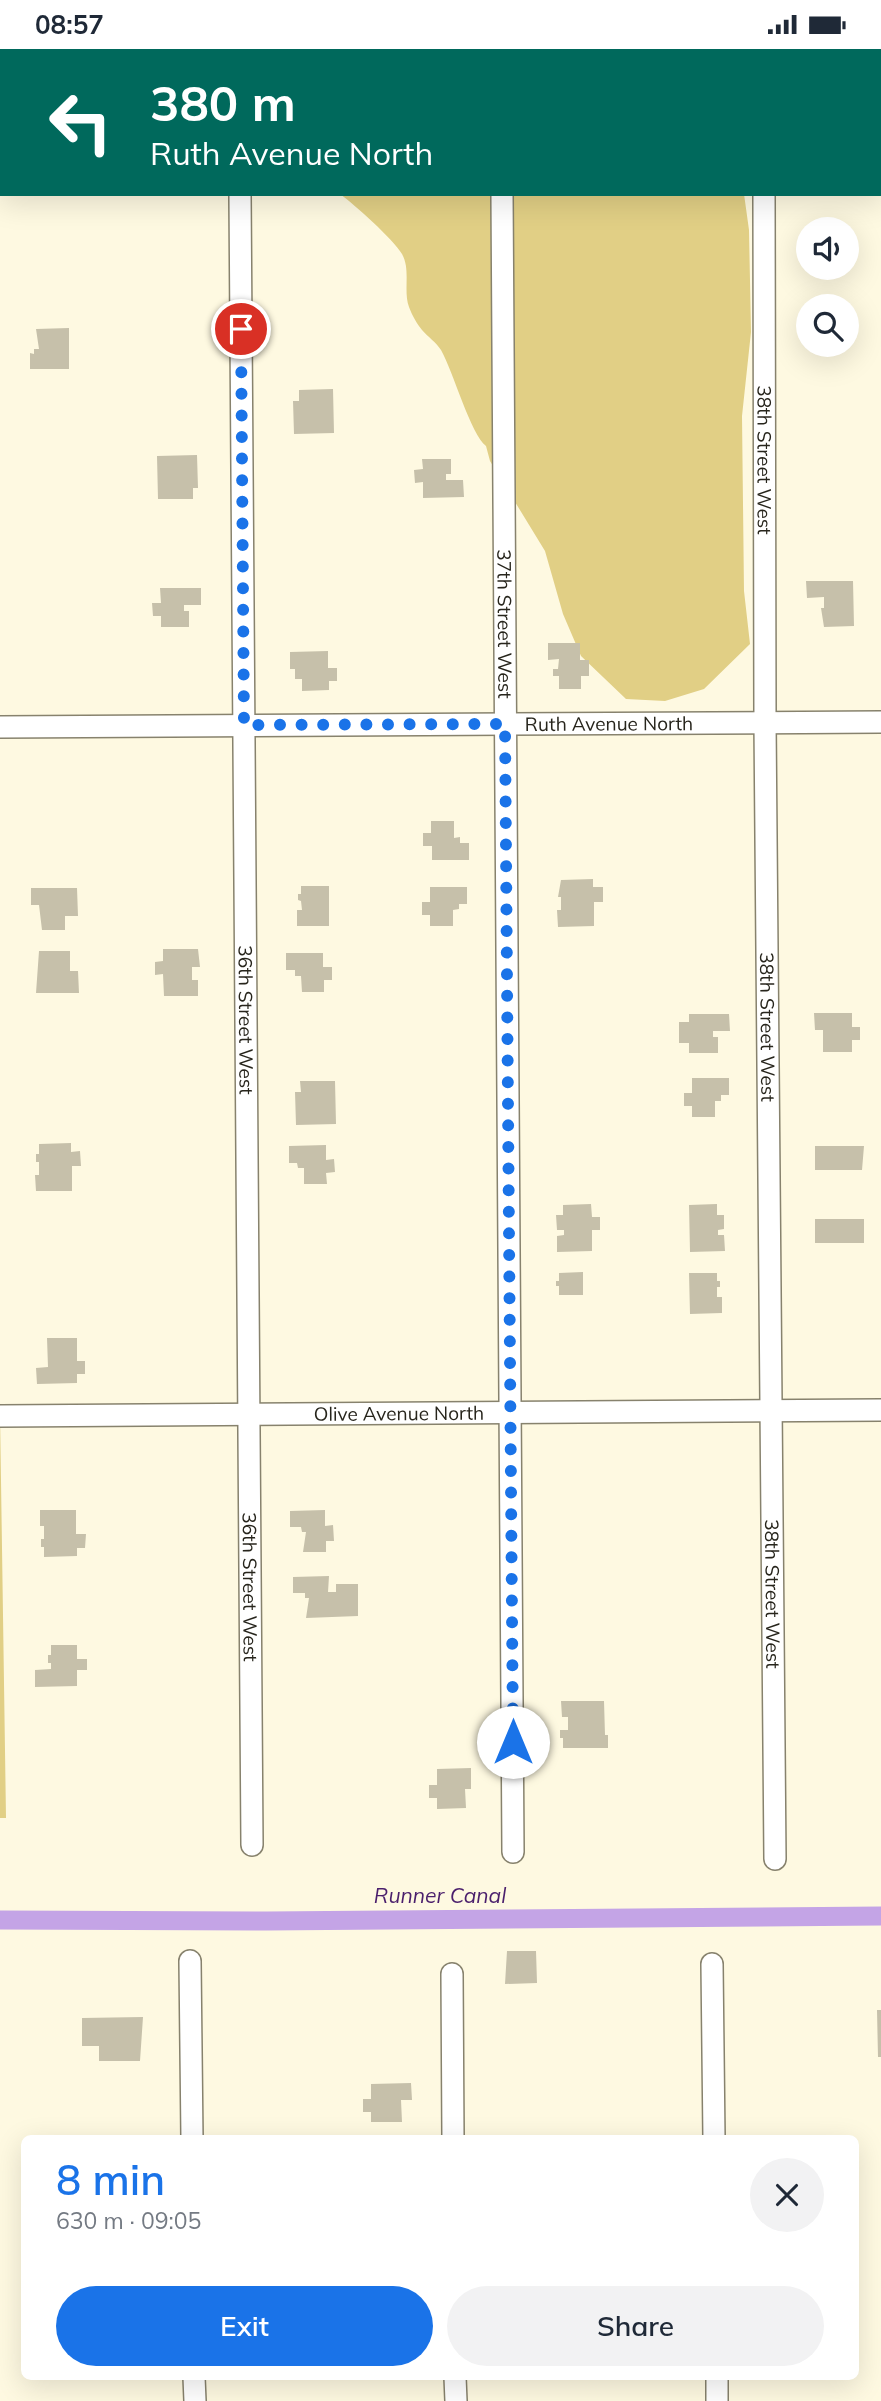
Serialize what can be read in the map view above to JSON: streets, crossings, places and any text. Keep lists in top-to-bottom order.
{
  "streets": {
    "street": [
      "38th Street West",
      "37th Street West",
      "Ruth Avenue North",
      "36th Street West",
      "Olive Avenue North"
    ]
  },
  "crossings": [
    ["38th Street West", "Ruth Avenue North"],
    ["38th Street West", "Olive Avenue North"],
    ["37th Street West", "Ruth Avenue North"],
    ["37th Street West", "Olive Avenue North"],
    ["Ruth Avenue North", "36th Street West"],
    ["36th Street West", "Olive Avenue North"]
  ],
  "water": ["Runner Canal"],
  "page": {
    "status": "08:57",
    "turn": ["380 m", "Ruth Avenue North"],
    "heading": ["8 min", "630 m · 09:05"],
    "buttons": ["Exit", "Share"]
  }
}
